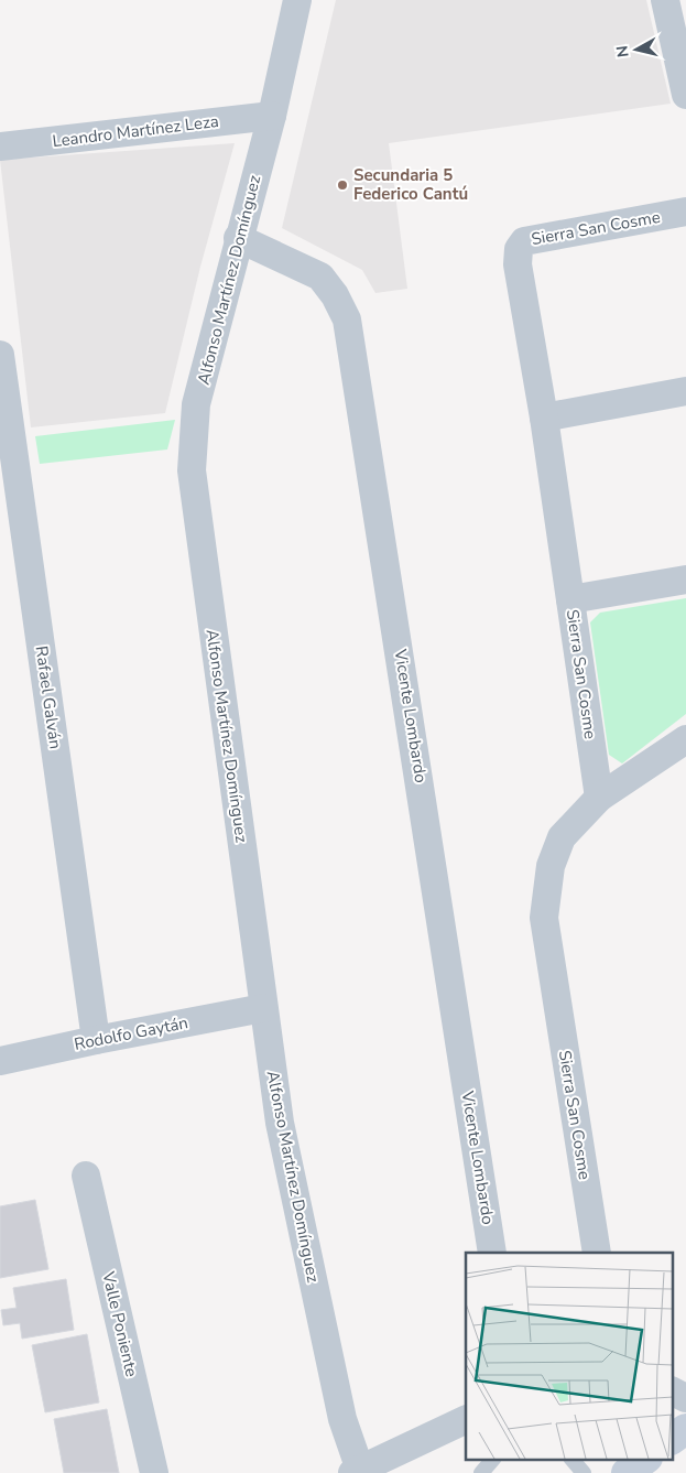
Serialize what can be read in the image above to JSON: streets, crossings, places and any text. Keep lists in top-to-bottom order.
{
  "streets": {
    "street": [
      "Leandro Martínez Leza",
      "Sierra San Cosme",
      "Alfonso Martínez Domínguez",
      "Rafael Galván",
      "Vicente Lombardo",
      "Rodolfo Gaytán",
      "Valle Poniente"
    ]
  },
  "crossings": [
    ["Leandro Martínez Leza", "Alfonso Martínez Domínguez"],
    ["Alfonso Martínez Domínguez", "Vicente Lombardo"],
    ["Alfonso Martínez Domínguez", "Rodolfo Gaytán"],
    ["Rafael Galván", "Rodolfo Gaytán"]
  ],
  "places": ["Secundaria 5 Federico Cantú"],
  "north": "left"
}
